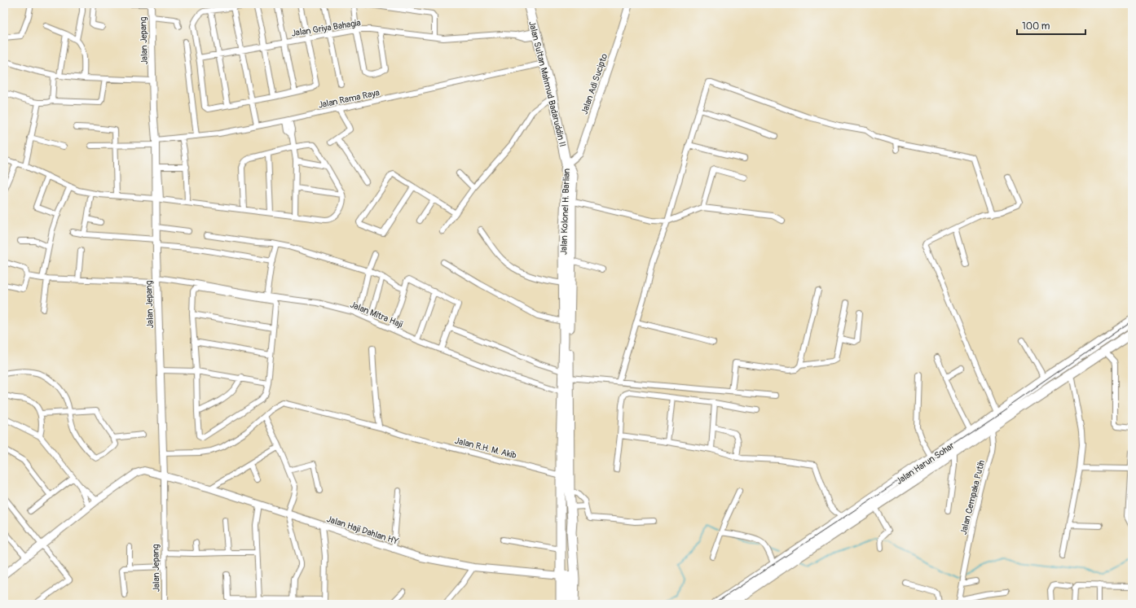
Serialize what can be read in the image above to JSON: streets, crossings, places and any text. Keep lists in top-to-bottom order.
{
  "streets": {
    "highway": ["Jalan Sultan Mahmud Badaruddin II", "Jalan Kolonel H. Barlian", "Jalan Harun Sohar"],
    "street": [
      "Jalan Griya Bahagia",
      "Jalan Jepang",
      "Jalan Adi Sucipto",
      "Jalan Rama Raya",
      "Jalan Mitra Haji",
      "Jalan R.H. M. Akib",
      "Jalan Cempaka Putih",
      "Jalan Haji Dahlan HY"
    ]
  },
  "crossings": [
    ["Jalan Griya Bahagia", "Jalan Sultan Mahmud Badaruddin II"],
    ["Jalan Jepang", "Jalan Rama Raya"],
    ["Jalan Jepang", "Jalan Mitra Haji"],
    ["Jalan Jepang", "Jalan Haji Dahlan HY"],
    ["Jalan Sultan Mahmud Badaruddin II", "Jalan Adi Sucipto"],
    ["Jalan Sultan Mahmud Badaruddin II", "Jalan Rama Raya"],
    ["Jalan Sultan Mahmud Badaruddin II", "Jalan Kolonel H. Barlian"],
    ["Jalan Adi Sucipto", "Jalan Kolonel H. Barlian"],
    ["Jalan Kolonel H. Barlian", "Jalan Mitra Haji"],
    ["Jalan Kolonel H. Barlian", "Jalan R.H. M. Akib"],
    ["Jalan Harun Sohar", "Jalan Cempaka Putih"]
  ],
  "scale_bar": "100 m"
}
